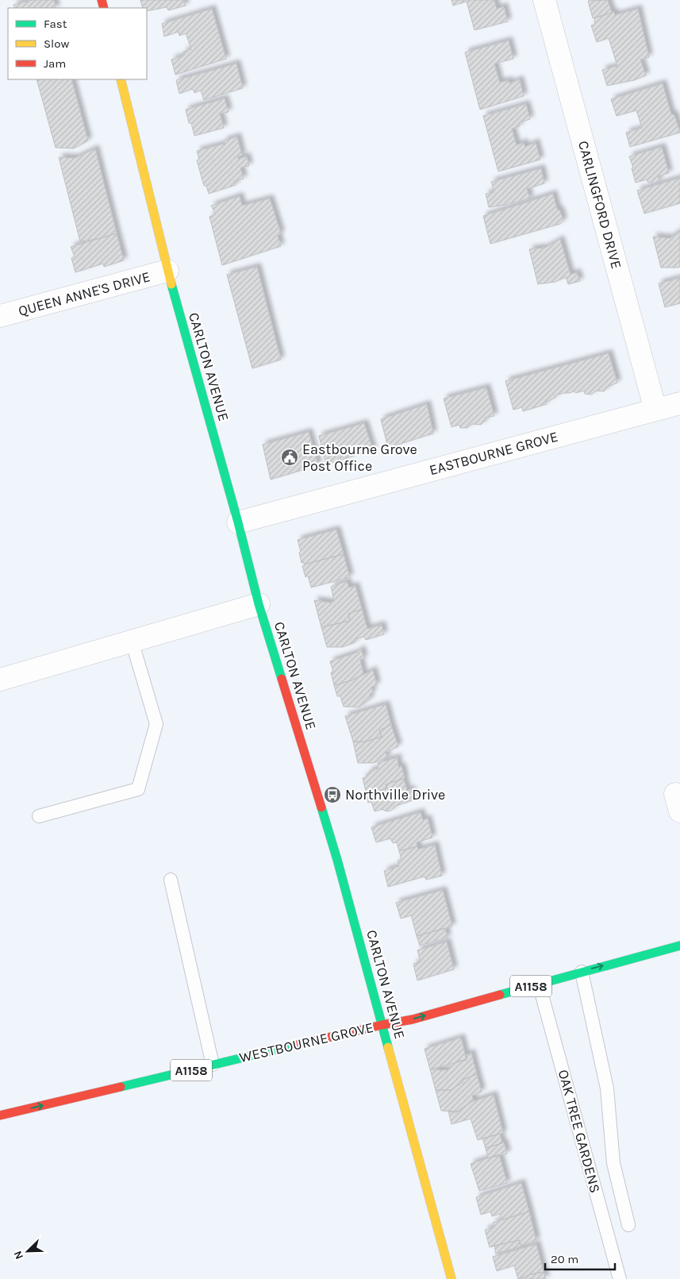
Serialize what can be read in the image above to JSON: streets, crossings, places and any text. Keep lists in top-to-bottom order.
{
  "streets": {
    "street": [
      "CARLINGFORD DRIVE",
      "QUEEN ANNE'S DRIVE",
      "CARLTON AVENUE",
      "EASTBOURNE GROVE",
      "A1158",
      "WESTBOURNE GROVE"
    ],
    "lane": ["OAK TREE GARDENS"]
  },
  "crossings": [
    ["CARLINGFORD DRIVE", "EASTBOURNE GROVE"],
    ["QUEEN ANNE'S DRIVE", "CARLTON AVENUE"],
    ["CARLTON AVENUE", "EASTBOURNE GROVE"],
    ["CARLTON AVENUE", "WESTBOURNE GROVE"],
    ["WESTBOURNE GROVE", "OAK TREE GARDENS"]
  ],
  "one_way": ["WESTBOURNE GROVE"],
  "places": {
    "public building": ["Eastbourne Grove Post Office"],
    "bus stop": ["Northville Drive"]
  },
  "legend": ["Fast", "Slow", "Jam"],
  "scale_bar": "20 m",
  "north": "bottom left"
}
